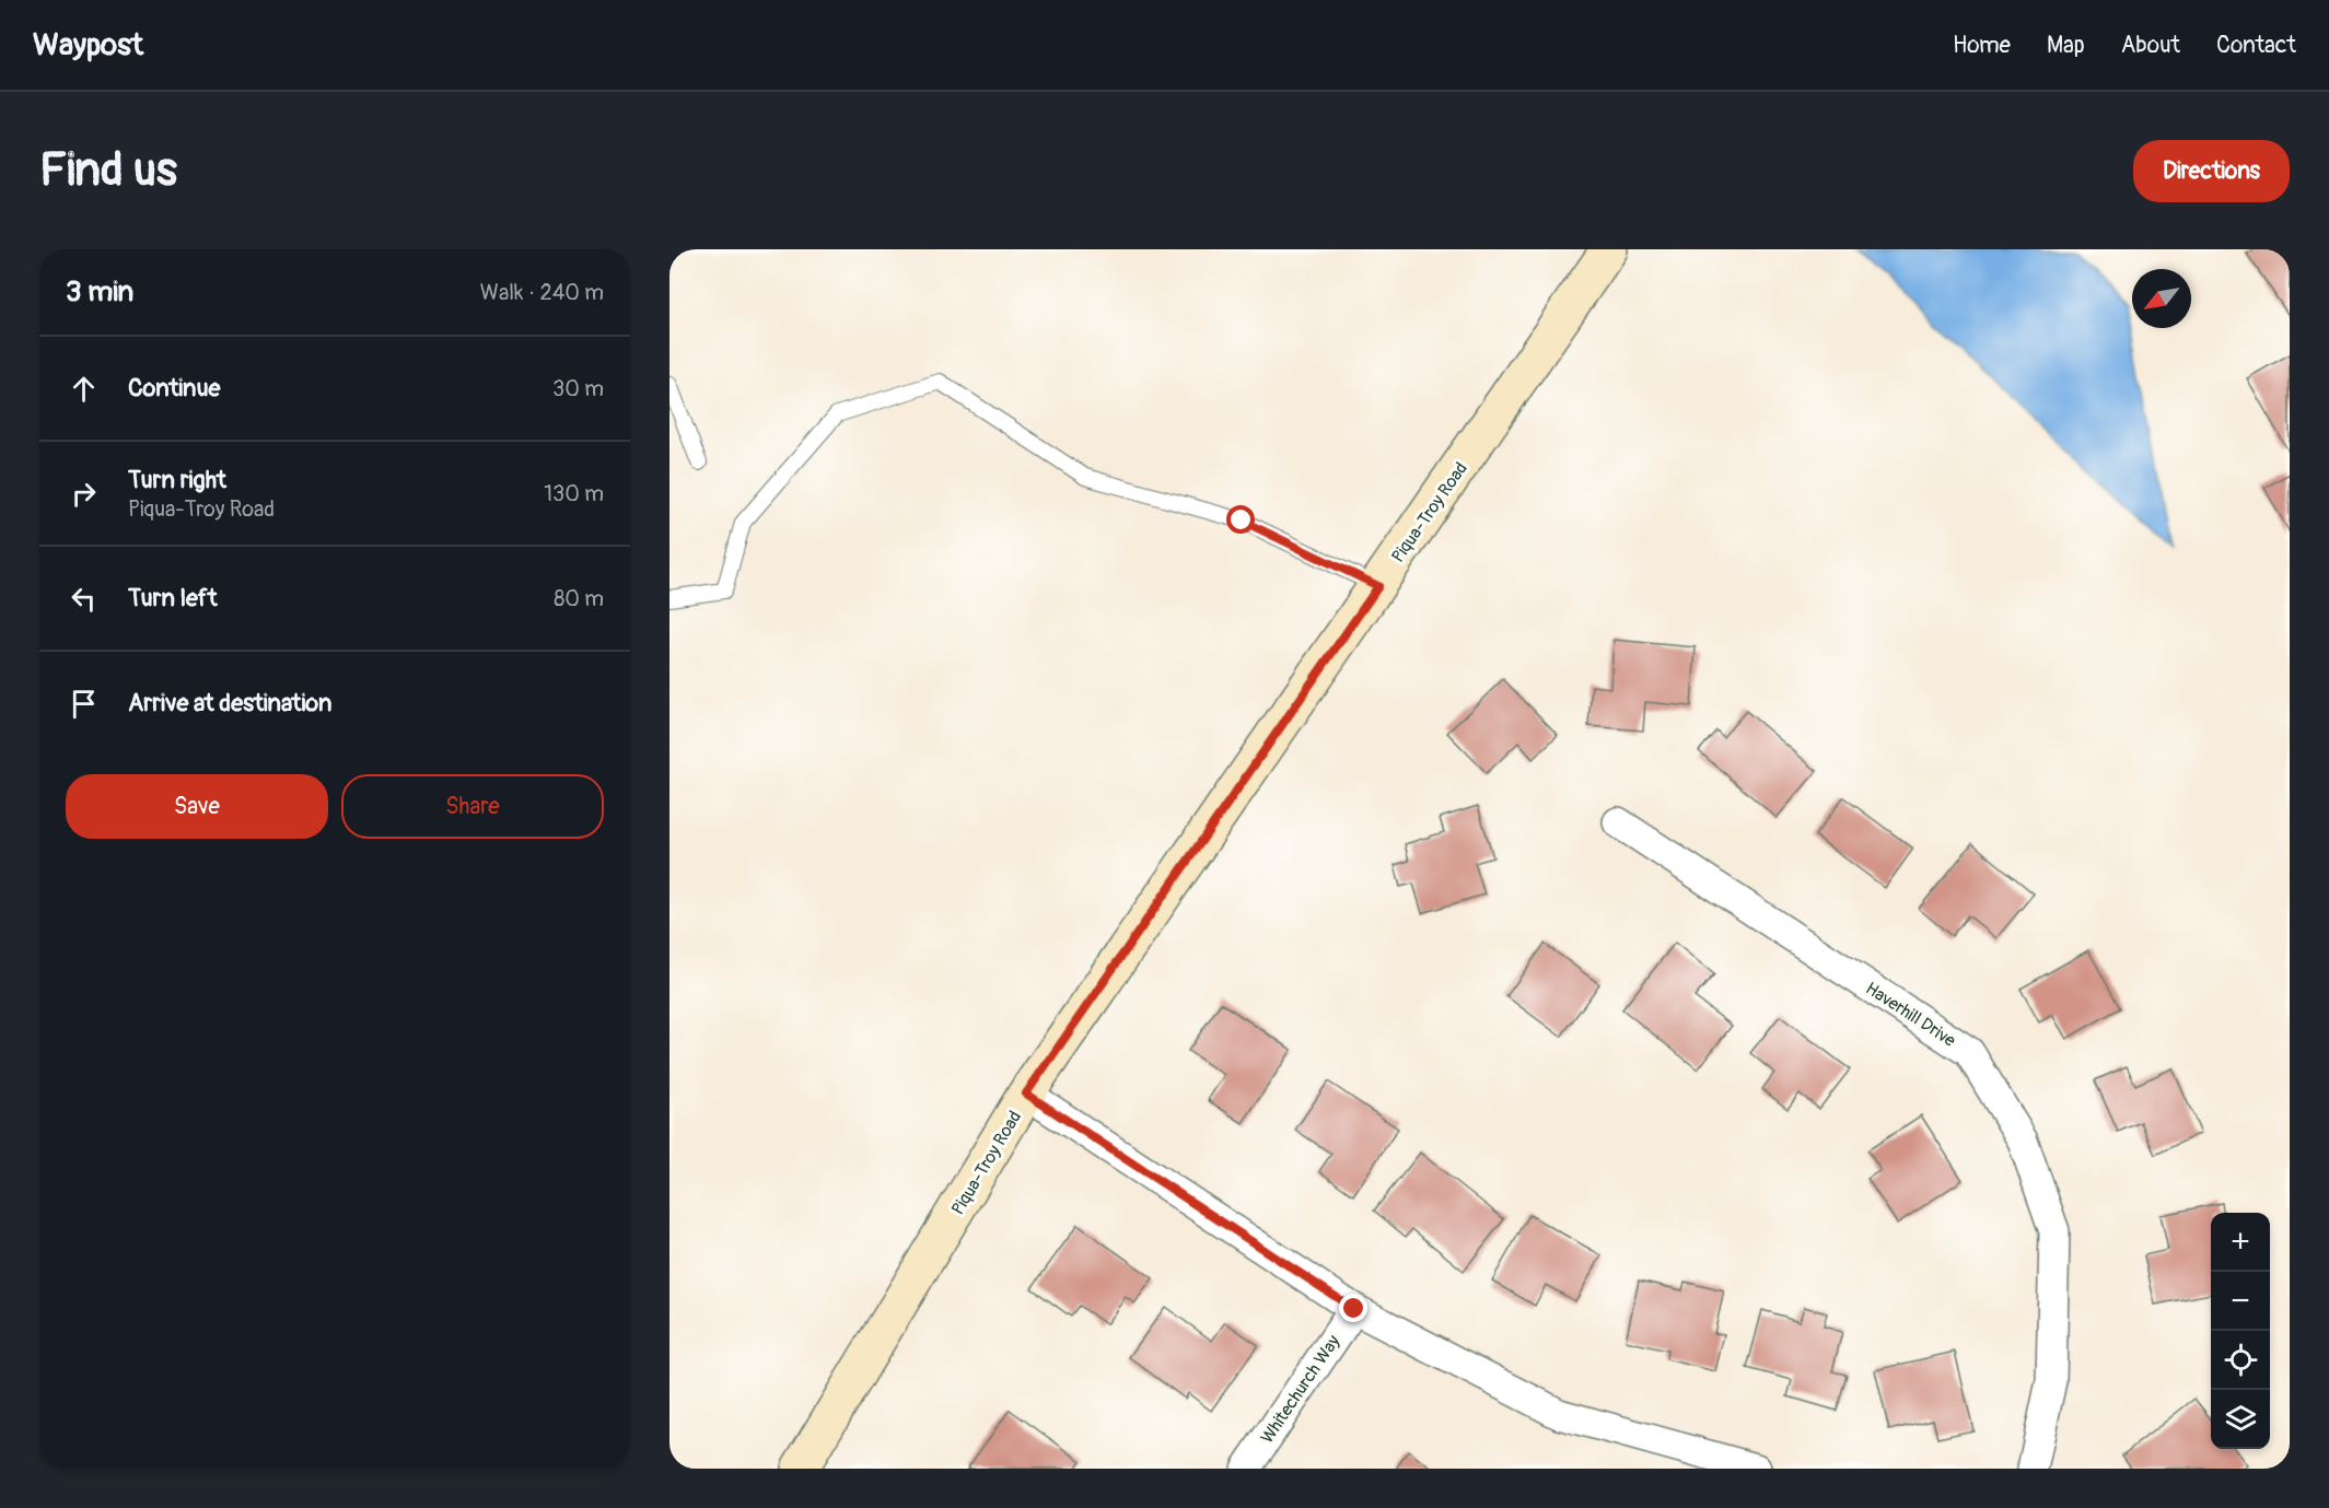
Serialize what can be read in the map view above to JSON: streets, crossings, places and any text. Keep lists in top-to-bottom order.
{
  "streets": {
    "street": ["Piqua-Troy Road", "Haverhill Drive", "Whitechurch Way"]
  },
  "north": "bottom left",
  "page": {
    "header": "Waypost",
    "nav": [
      "Home",
      "Map",
      "About",
      "Contact"
    ],
    "buttons": [
      "Directions",
      ["Save", "Share"]
    ],
    "title": "Find us",
    "heading": ["3 min", "Walk · 240 m"],
    "list": [
      ["Continue", "30 m"],
      ["Turn right", "Piqua-Troy Road", "130 m"],
      ["Turn left", "80 m"],
      "Arrive at destination"
    ],
    "map_buttons": ["+", "−"]
  }
}
